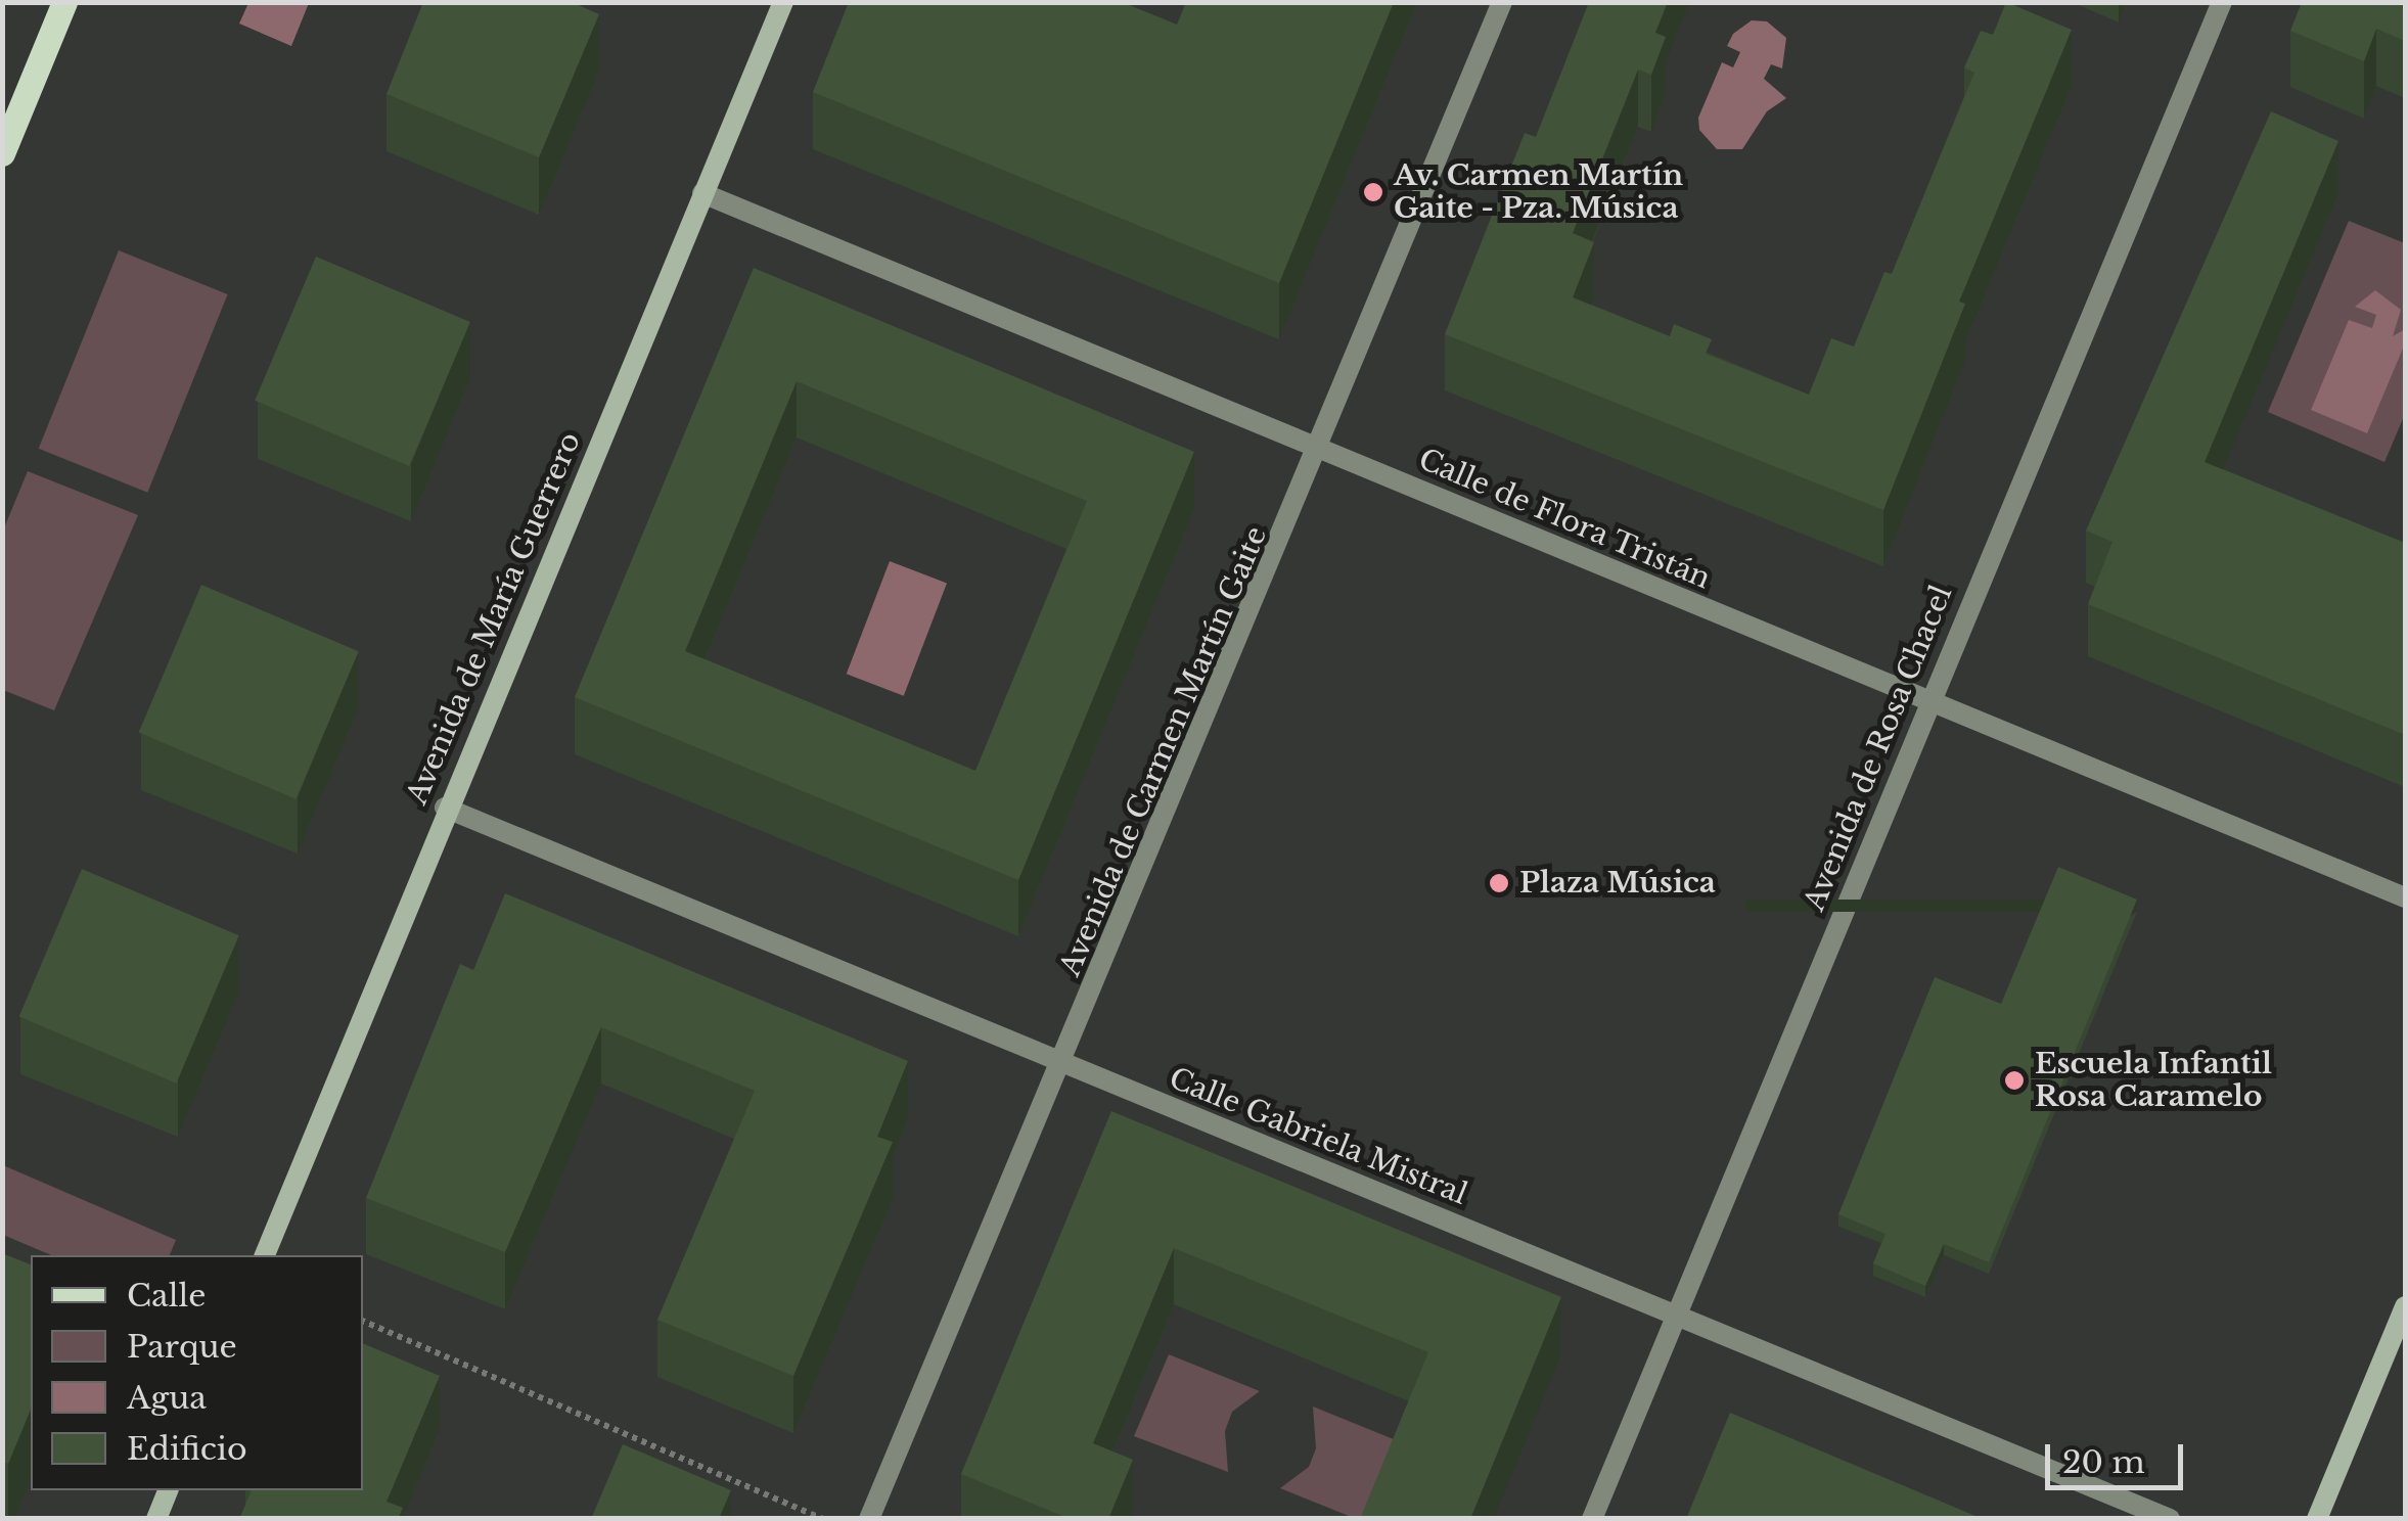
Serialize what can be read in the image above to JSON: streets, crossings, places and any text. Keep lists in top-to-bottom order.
{
  "streets": {
    "street": [
      "Calle de Flora Tristán",
      "Avenida de María Guerrero",
      "Avenida de Rosa Chacel",
      "Avenida de Carmen Martín Gaite",
      "Calle Gabriela Mistral"
    ]
  },
  "crossings": [
    ["Calle de Flora Tristán", "Avenida de María Guerrero"],
    ["Calle de Flora Tristán", "Avenida de Rosa Chacel"],
    ["Calle de Flora Tristán", "Avenida de Carmen Martín Gaite"],
    ["Avenida de María Guerrero", "Calle Gabriela Mistral"],
    ["Avenida de Rosa Chacel", "Calle Gabriela Mistral"],
    ["Avenida de Carmen Martín Gaite", "Calle Gabriela Mistral"]
  ],
  "places": ["Av. Carmen Martín Gaite - Pza. Música", "Plaza Música", "Escuela Infantil Rosa Caramelo"],
  "legend": [
    "Calle",
    "Parque",
    "Agua",
    "Edificio"
  ],
  "scale_bar": "20 m"
}
